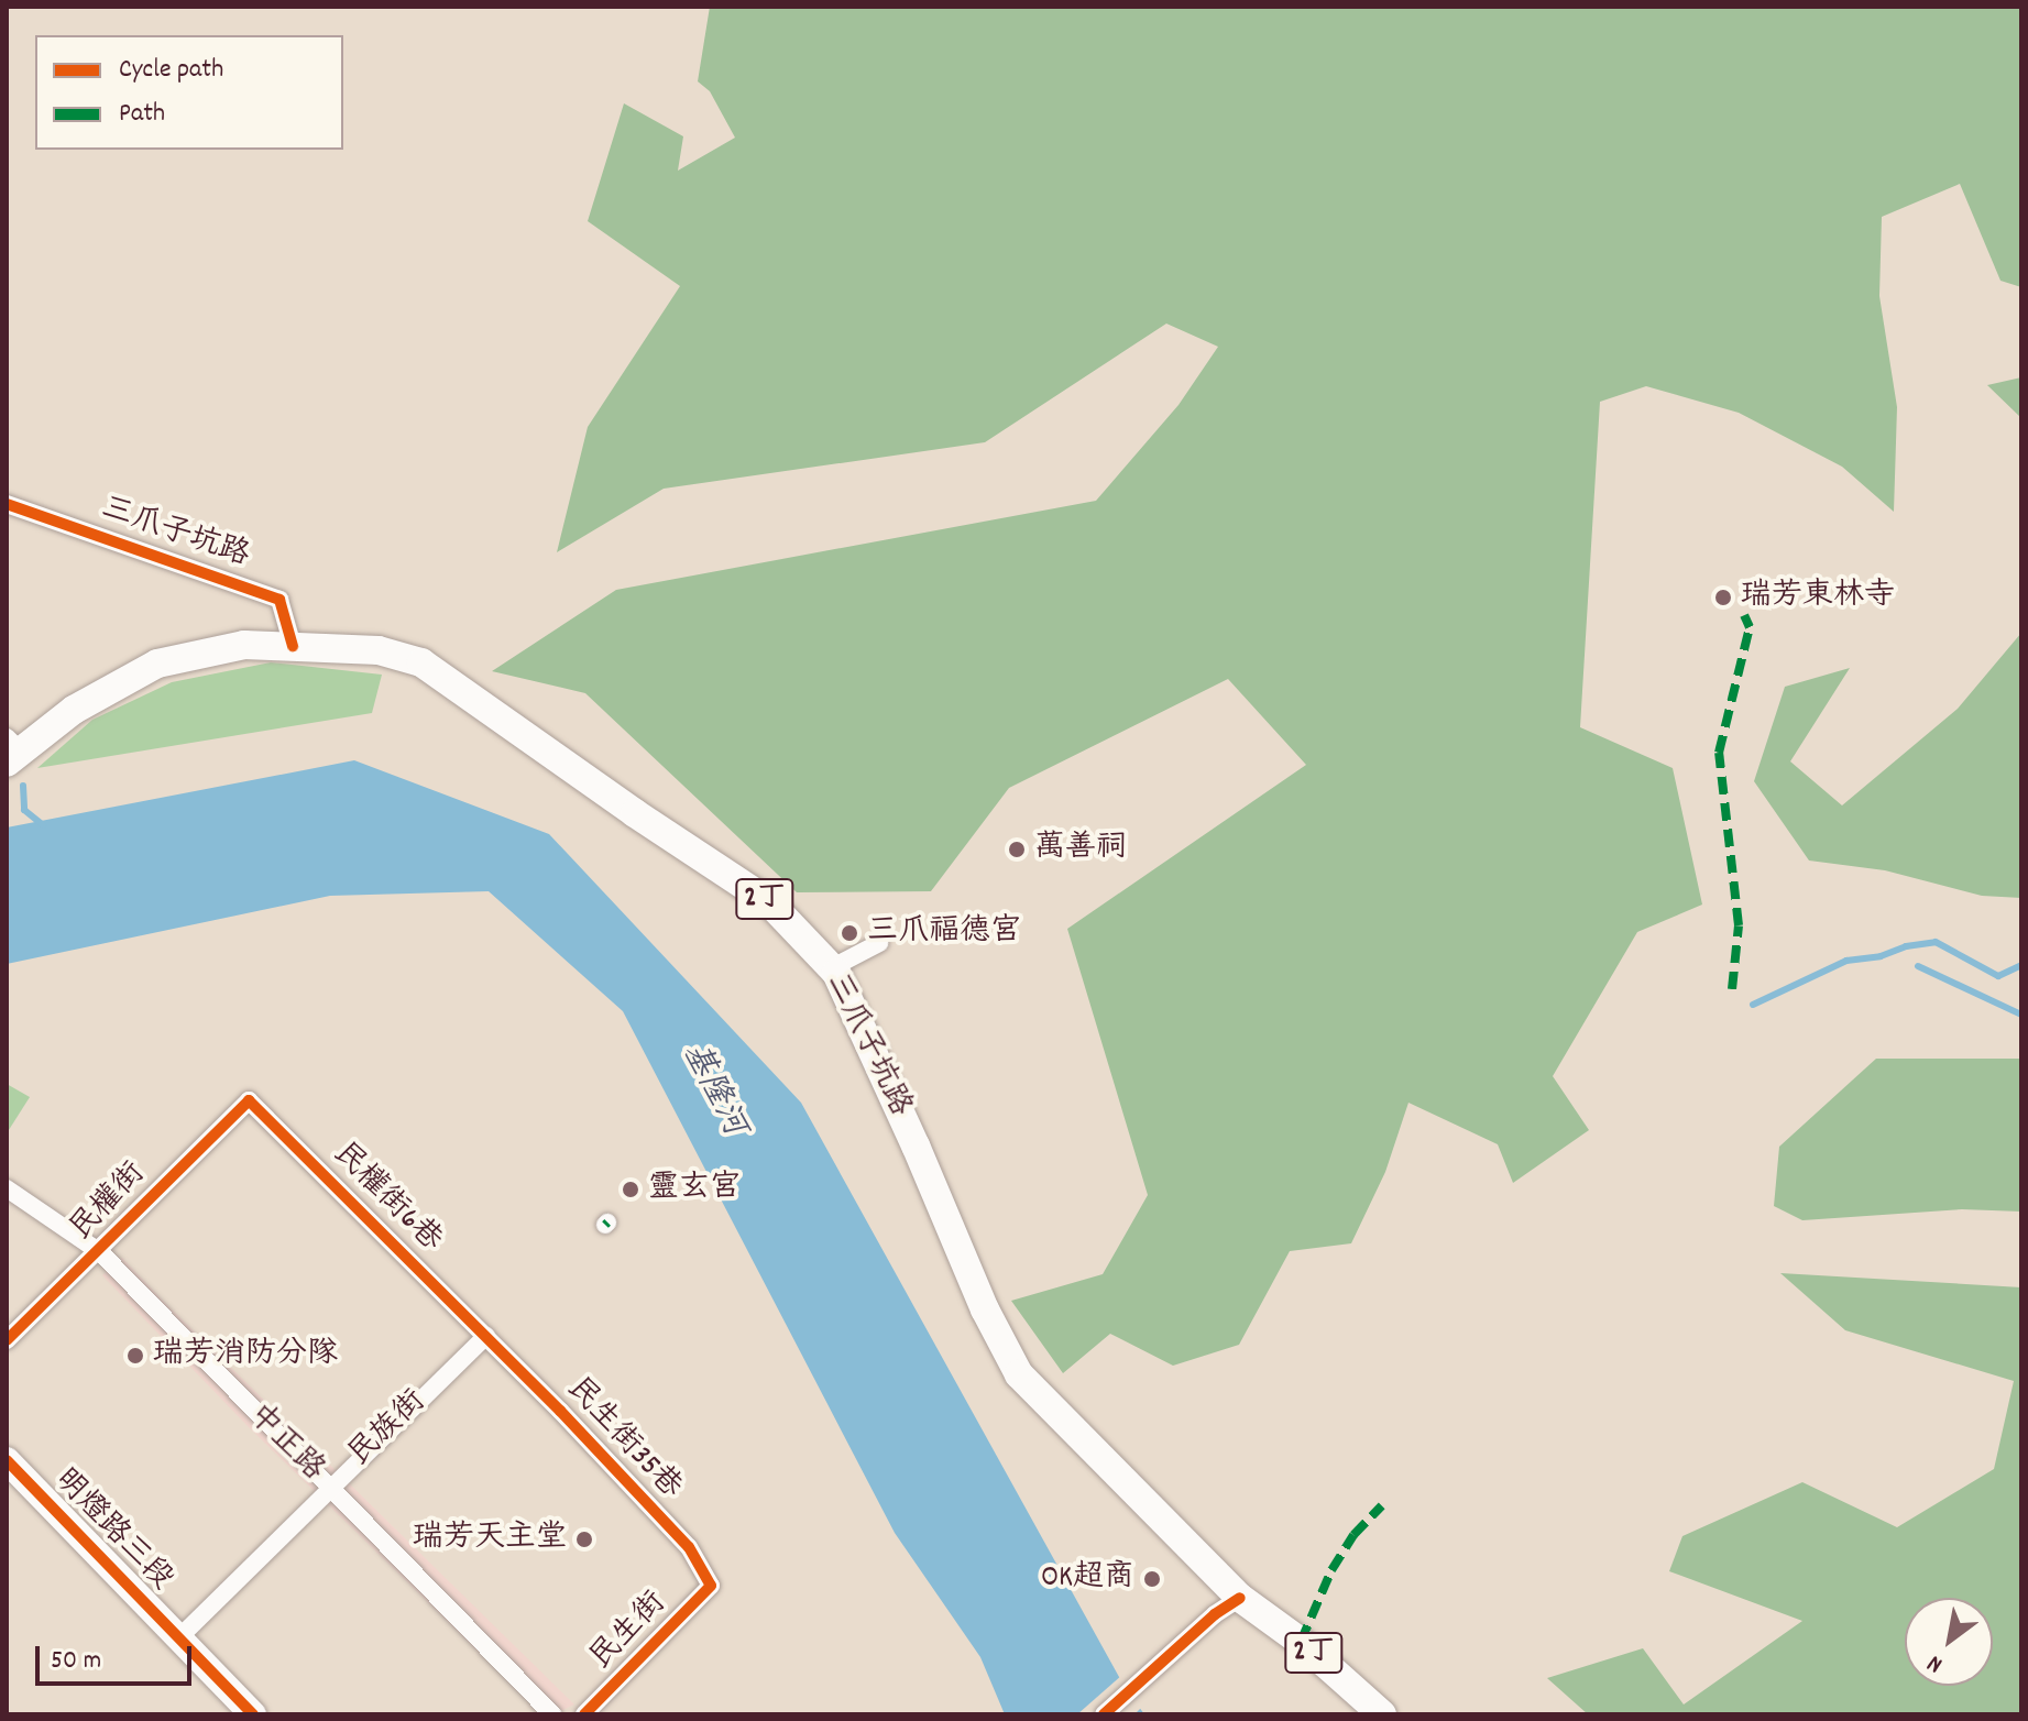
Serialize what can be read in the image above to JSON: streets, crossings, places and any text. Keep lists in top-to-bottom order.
{
  "streets": {
    "main road": ["三爪子坑路", "2丁"],
    "street": [
      "民權街6巷",
      "民權街",
      "民族街",
      "民生街35巷",
      "中正路",
      "明燈路三段",
      "民生街"
    ]
  },
  "crossings": [
    ["三爪子坑路", "2丁"],
    ["民權街6巷", "民權街"],
    ["民權街6巷", "民族街"],
    ["民權街6巷", "民生街35巷"],
    ["民權街", "中正路"],
    ["民族街", "民生街35巷"],
    ["民族街", "中正路"],
    ["民族街", "明燈路三段"],
    ["民生街35巷", "民生街"]
  ],
  "water": ["基隆河"],
  "places": [
    "瑞芳東林寺",
    "萬善祠",
    "三爪福德宮",
    "靈玄宮",
    "瑞芳消防分隊",
    "瑞芳天主堂",
    "OK超商"
  ],
  "legend": ["Cycle path", "Path"],
  "scale_bar": "50 m",
  "north": "bottom left"
}
